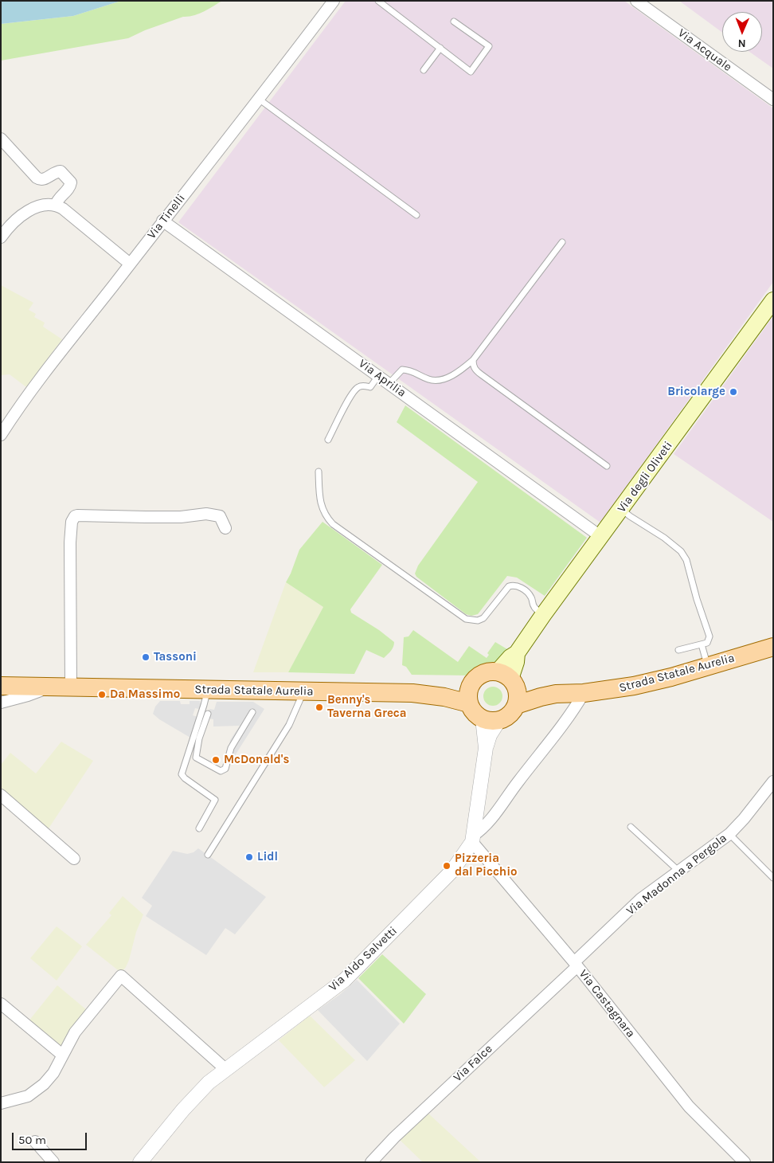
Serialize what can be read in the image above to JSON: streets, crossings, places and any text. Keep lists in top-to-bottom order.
{
  "streets": {
    "main road": ["Via degli Oliveti", "Strada Statale Aurelia"],
    "street": [
      "Via Acquale",
      "Via Tinelli",
      "Via Aprilia",
      "Via Madonna a Pergola",
      "Via Aldo Salvetti",
      "Via Castagnara",
      "Via Falce"
    ]
  },
  "crossings": [
    ["Via Tinelli", "Via Aprilia"],
    ["Via Aprilia", "Via degli Oliveti"],
    ["Via degli Oliveti", "Strada Statale Aurelia"],
    ["Via degli Oliveti", "Via Aldo Salvetti"],
    ["Strada Statale Aurelia", "Via Aldo Salvetti"],
    ["Via Madonna a Pergola", "Via Castagnara"],
    ["Via Madonna a Pergola", "Via Falce"],
    ["Via Aldo Salvetti", "Via Castagnara"],
    ["Via Castagnara", "Via Falce"]
  ],
  "places": [
    "Bricolarge",
    "Tassoni",
    "Da Massimo",
    "Benny's Taverna Greca",
    "McDonald's",
    "Lidl",
    "Pizzeria dal Picchio"
  ],
  "scale_bar": "50 m",
  "north": "bottom"
}
